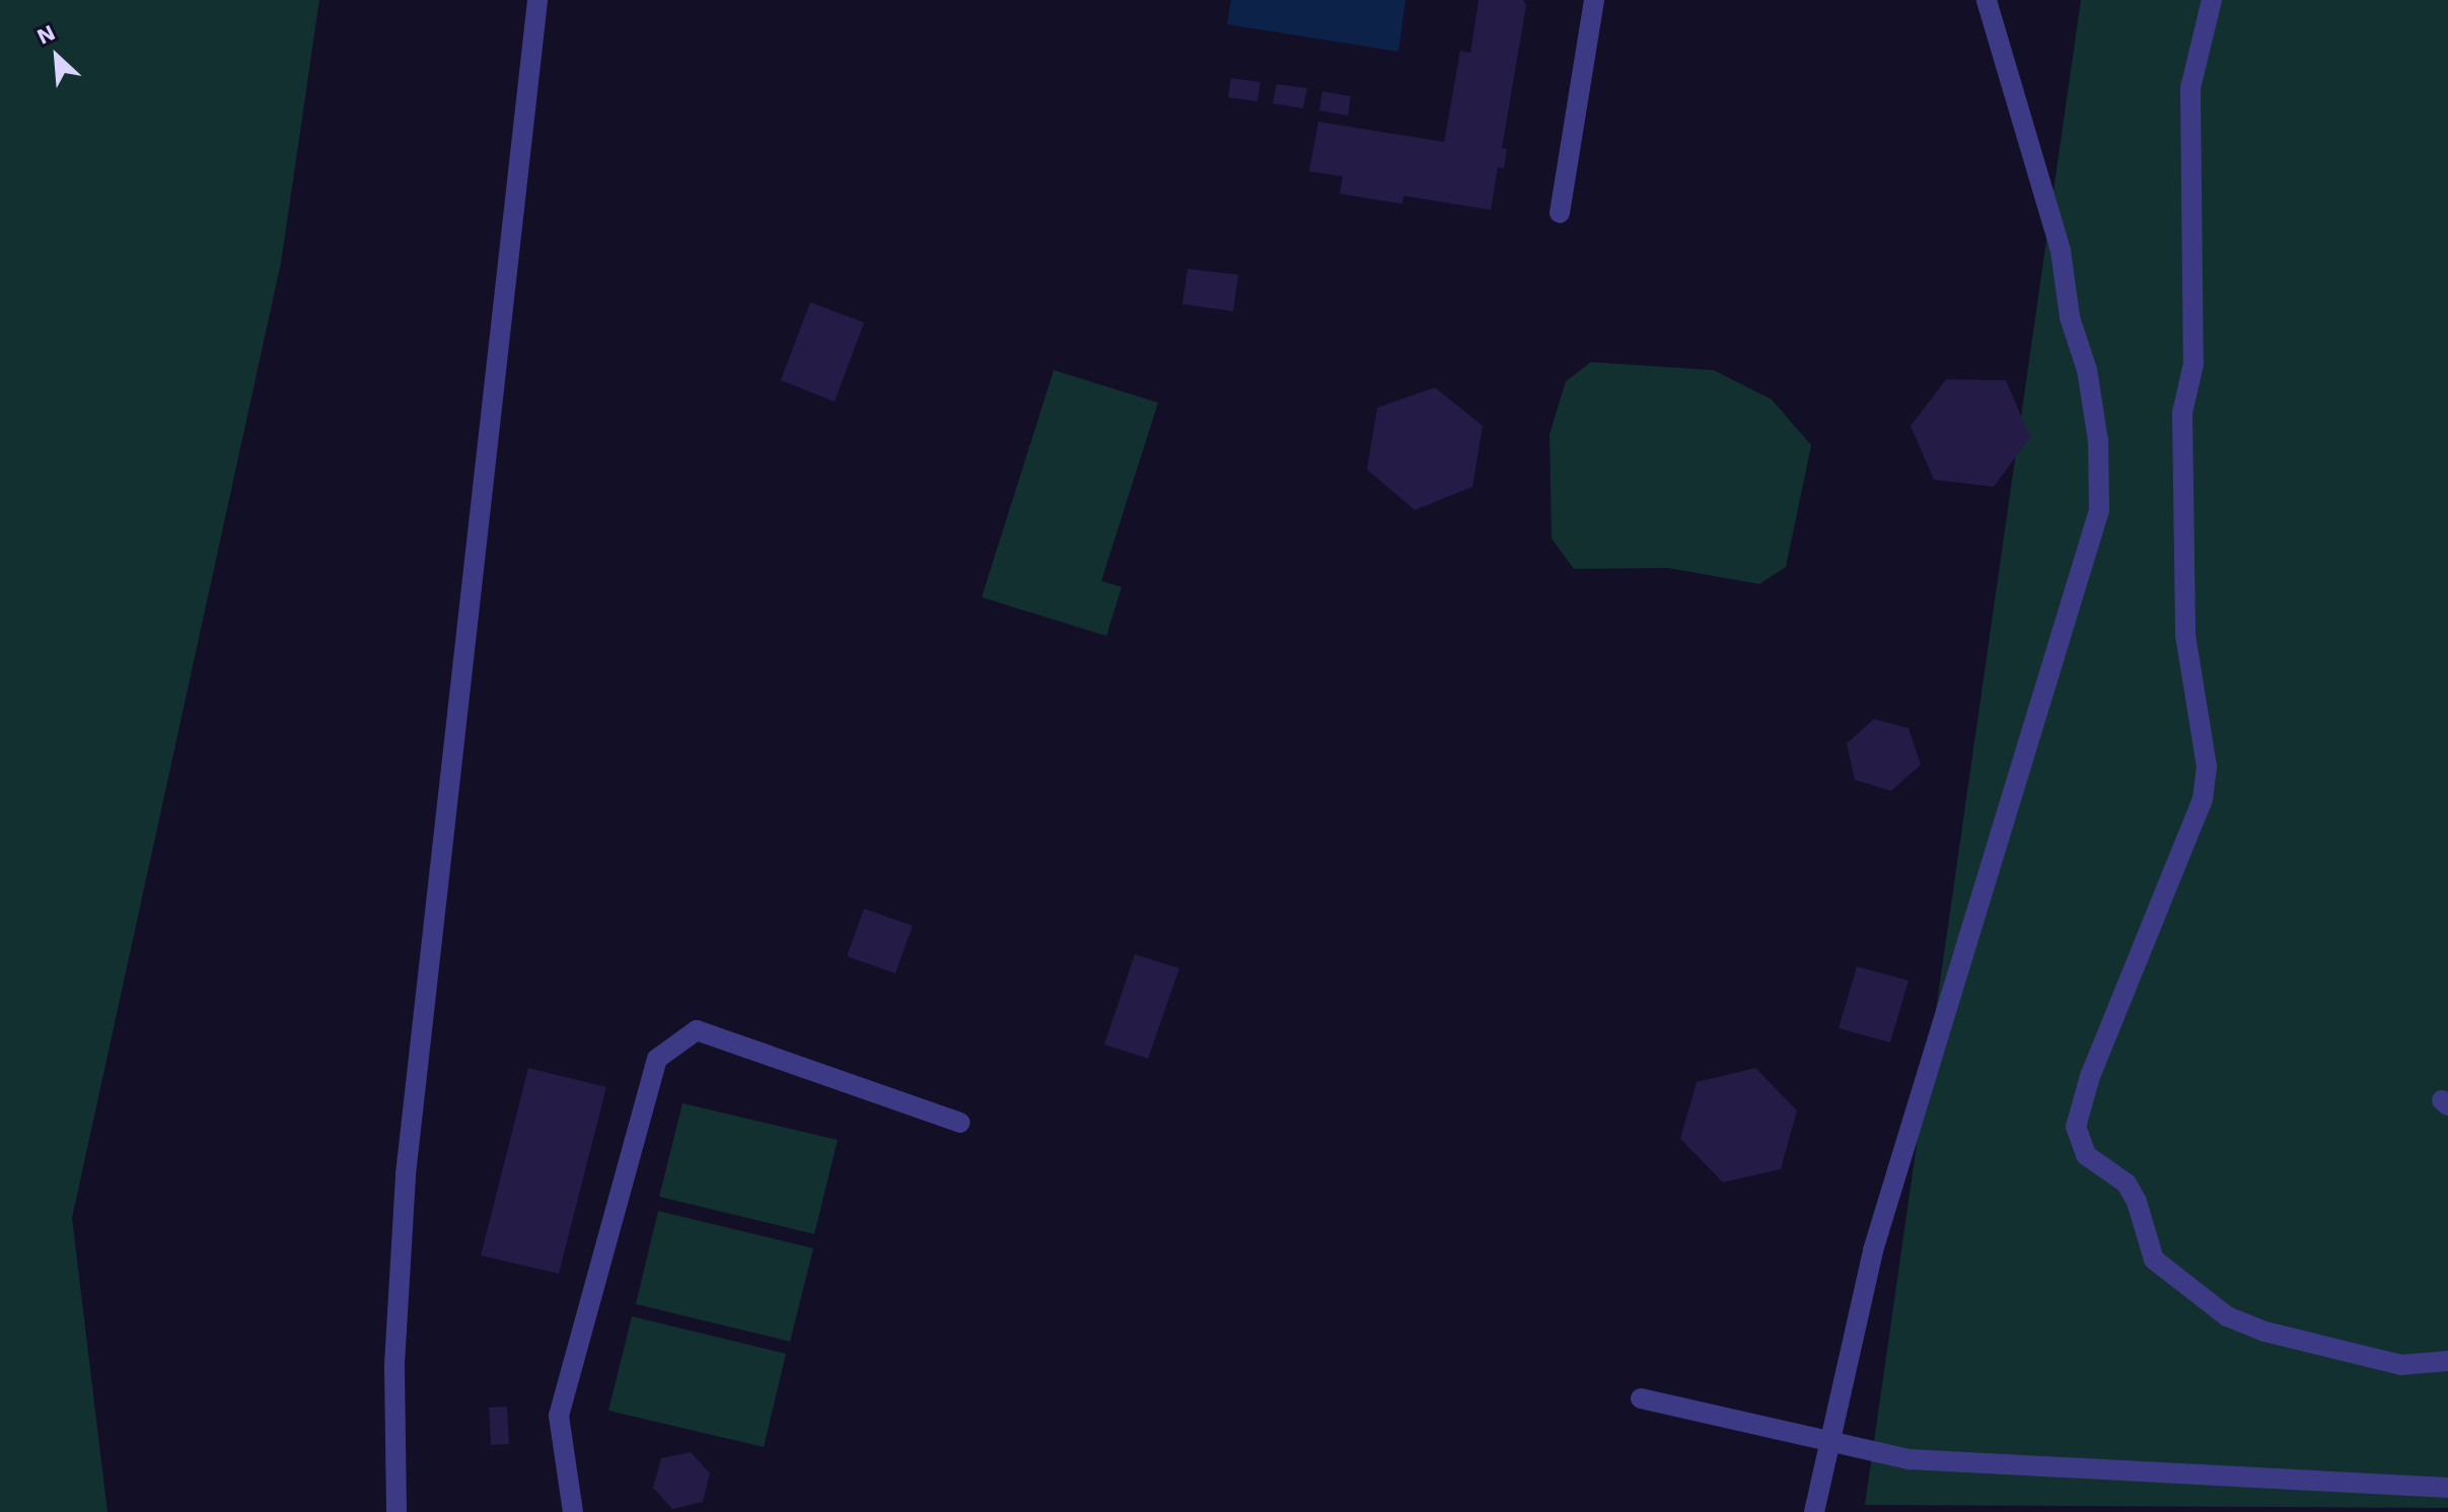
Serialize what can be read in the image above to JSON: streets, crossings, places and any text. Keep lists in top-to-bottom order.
{
  "north": "top left"
}
